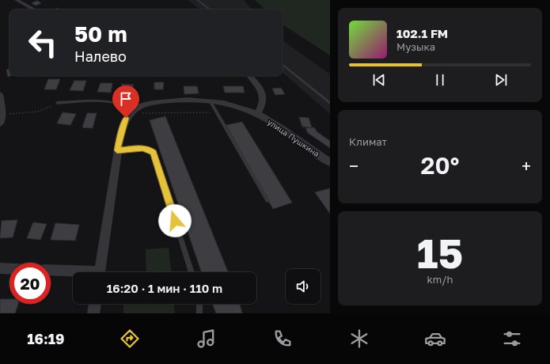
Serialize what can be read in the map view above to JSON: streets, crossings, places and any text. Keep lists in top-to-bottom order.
{
  "streets": {
    "street": ["улица Пушкина"]
  },
  "page": {
    "turn": ["50 m", "Налево"],
    "song": ["102.1 FM", "Музыка"],
    "tile": [
      "Климат",
      ["15", "km/h"]
    ],
    "heat": ["−", "20°", "+"],
    "limit": "20",
    "trip": "16:20 · 1 мин · 110 m",
    "tabs": "16:19"
  }
}
